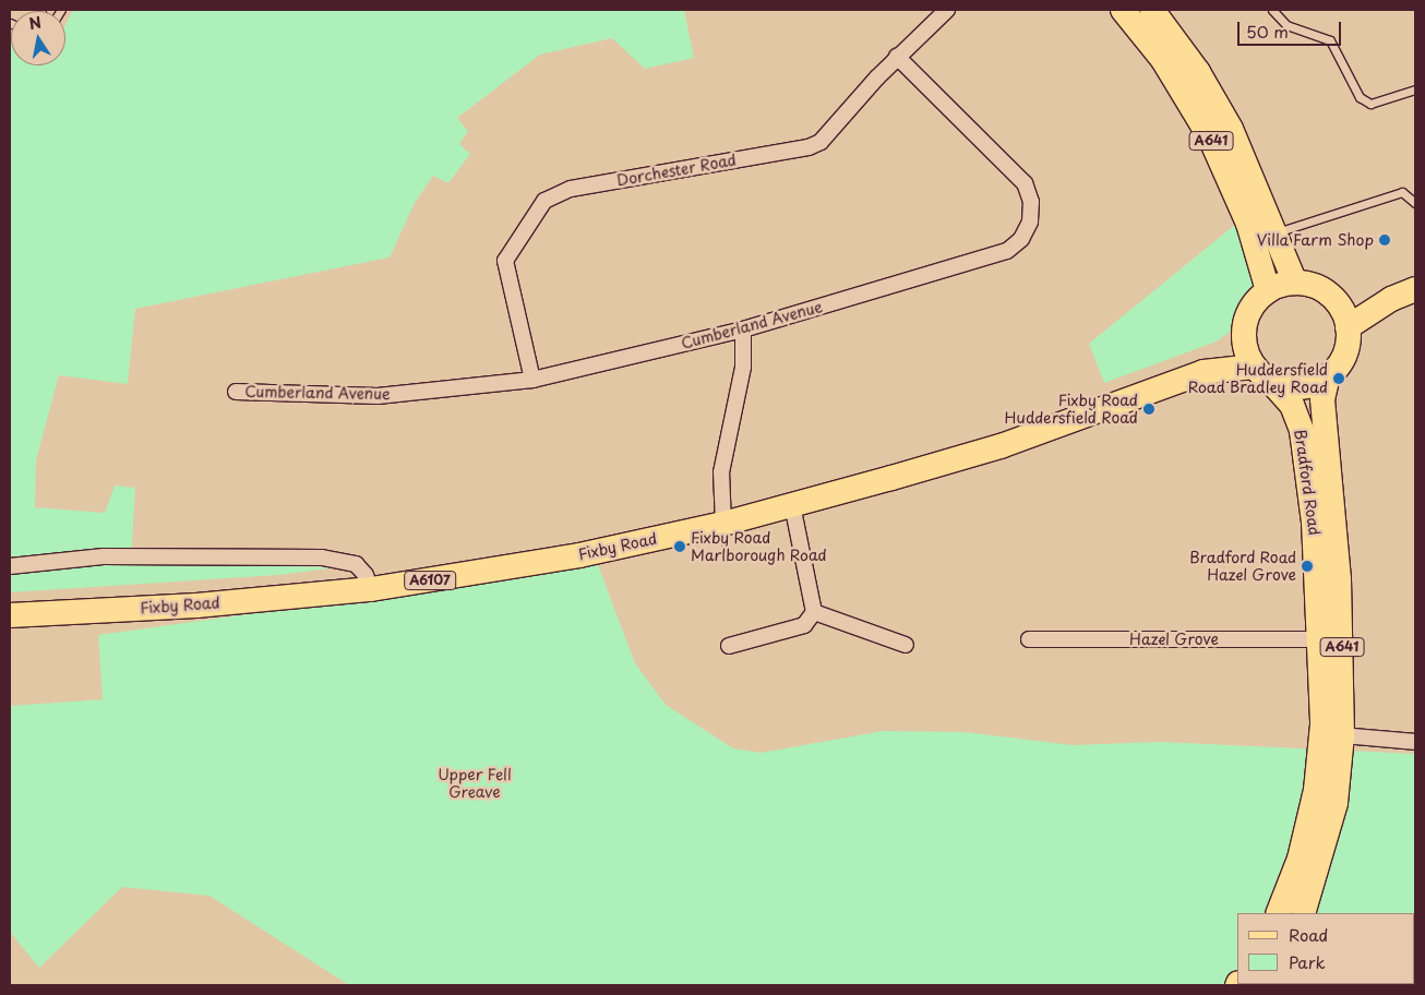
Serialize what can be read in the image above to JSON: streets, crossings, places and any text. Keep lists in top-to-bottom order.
{
  "streets": {
    "main road": [
      "A641",
      "Bradford Road",
      "Fixby Road",
      "A6107"
    ],
    "street": ["Dorchester Road", "Cumberland Avenue", "Hazel Grove"]
  },
  "crossings": [
    ["A641", "Bradford Road"],
    ["A641", "Fixby Road"],
    ["Dorchester Road", "Cumberland Avenue"],
    ["Bradford Road", "Fixby Road"],
    ["Bradford Road", "Hazel Grove"]
  ],
  "parks": ["Upper Fell Greave"],
  "places": [
    "Villa Farm Shop",
    "Huddersfield Road Bradley Road",
    "Fixby Road Huddersfield Road",
    "Fixby Road Marlborough Road",
    "Bradford Road Hazel Grove"
  ],
  "legend": ["Road", "Park"],
  "scale_bar": "50 m",
  "north": "top"
}
